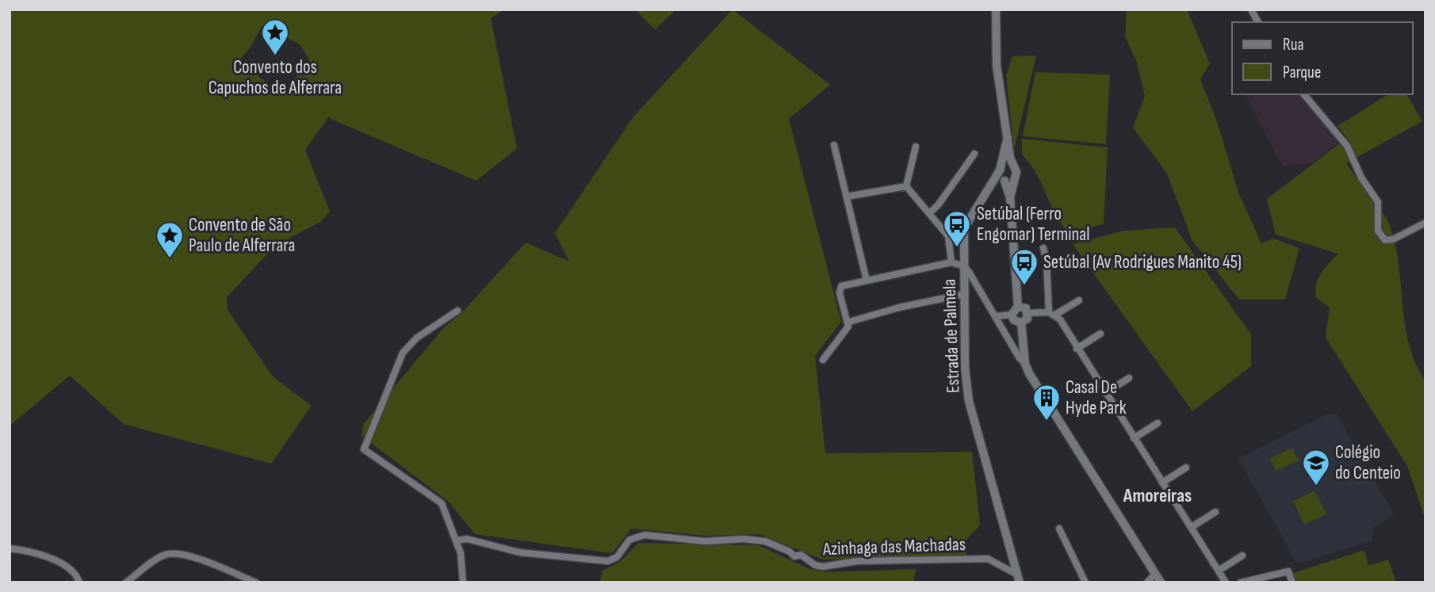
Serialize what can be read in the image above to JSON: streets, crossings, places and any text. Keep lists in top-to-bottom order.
{
  "streets": {
    "street": ["Estrada de Palmela", "Azinhaga das Machadas"]
  },
  "crossings": [
    ["Estrada de Palmela", "Azinhaga das Machadas"]
  ],
  "districts": ["Amoreiras"],
  "places": {
    "place": ["Convento dos Capuchos de Alferrara", "Convento de São Paulo de Alferrara"],
    "bus stop": ["Setúbal (Ferro Engomar) Terminal", "Setúbal (Av Rodrigues Manito 45)"],
    "building": ["Casal De Hyde Park"],
    "school or university": ["Colégio do Centeio"]
  },
  "legend": ["Rua", "Parque"]
}
